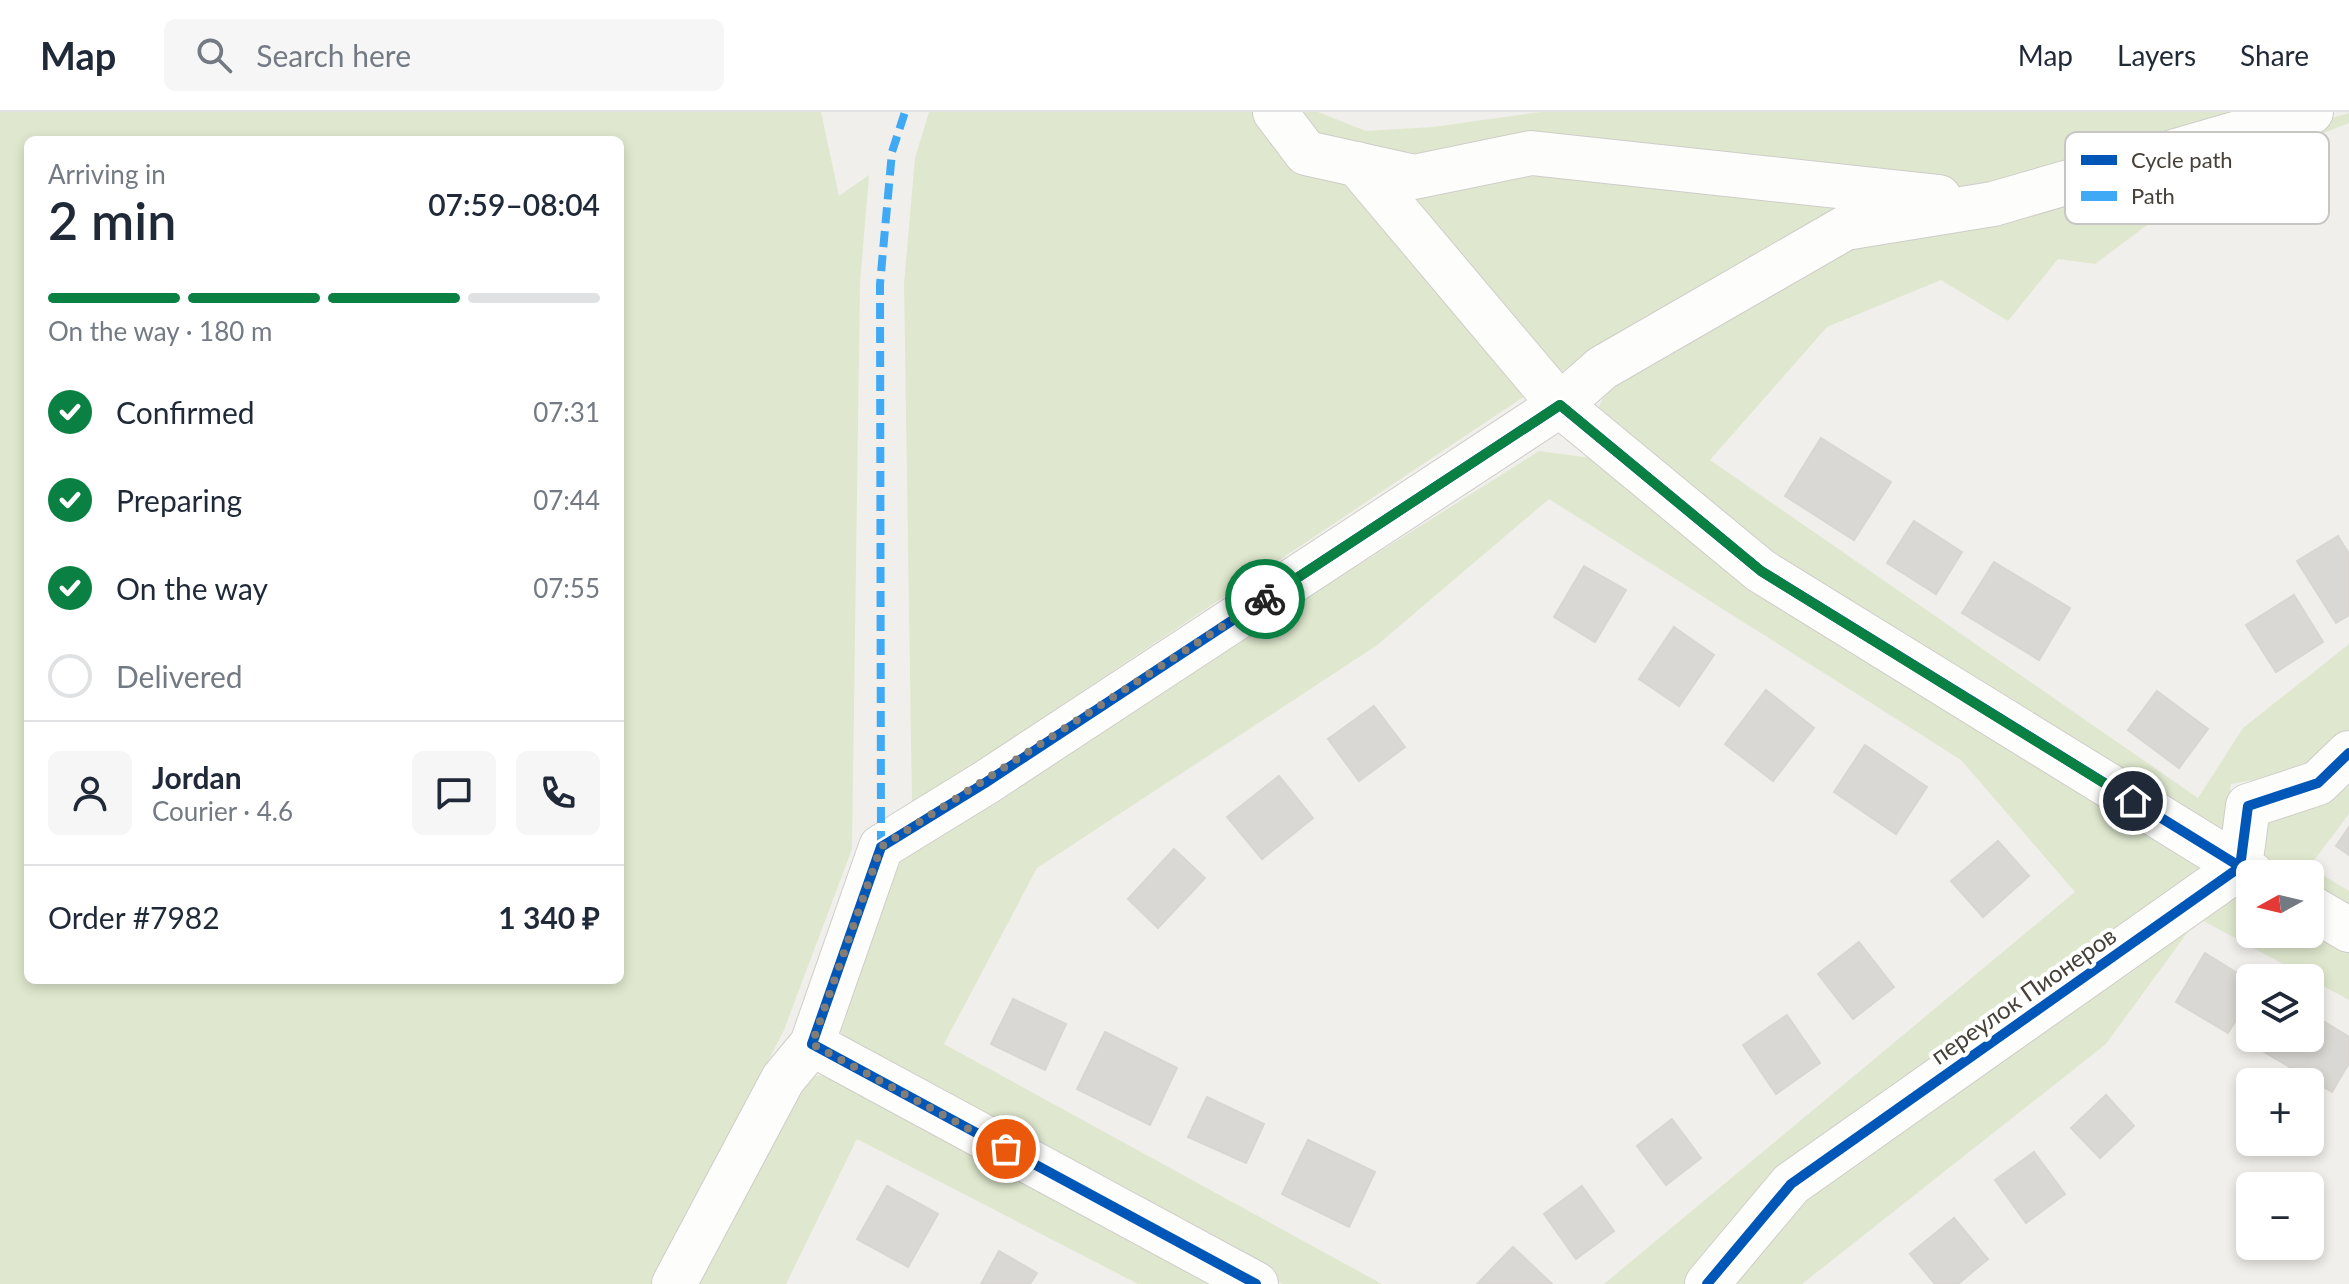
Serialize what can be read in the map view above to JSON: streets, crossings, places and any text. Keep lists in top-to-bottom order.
{
  "streets": {
    "street": ["переулок Пионеров"]
  },
  "legend": ["Cycle path", "Path"],
  "north": "left",
  "page": {
    "header": "Map",
    "search": "Search here",
    "nav": ["Map", "Layers", "Share"],
    "heading": ["2 min", "Arriving in", "07:59–08:04"],
    "panel": [
      "Jordan",
      "Courier · 4.6",
      "Order #7982",
      "1 340 ₽"
    ],
    "bar": "On the way · 180 m",
    "list": [
      ["Confirmed", "07:31"],
      ["Preparing", "07:44"],
      ["On the way", "07:55"],
      "Delivered"
    ],
    "map_buttons": ["+", "−"]
  }
}
